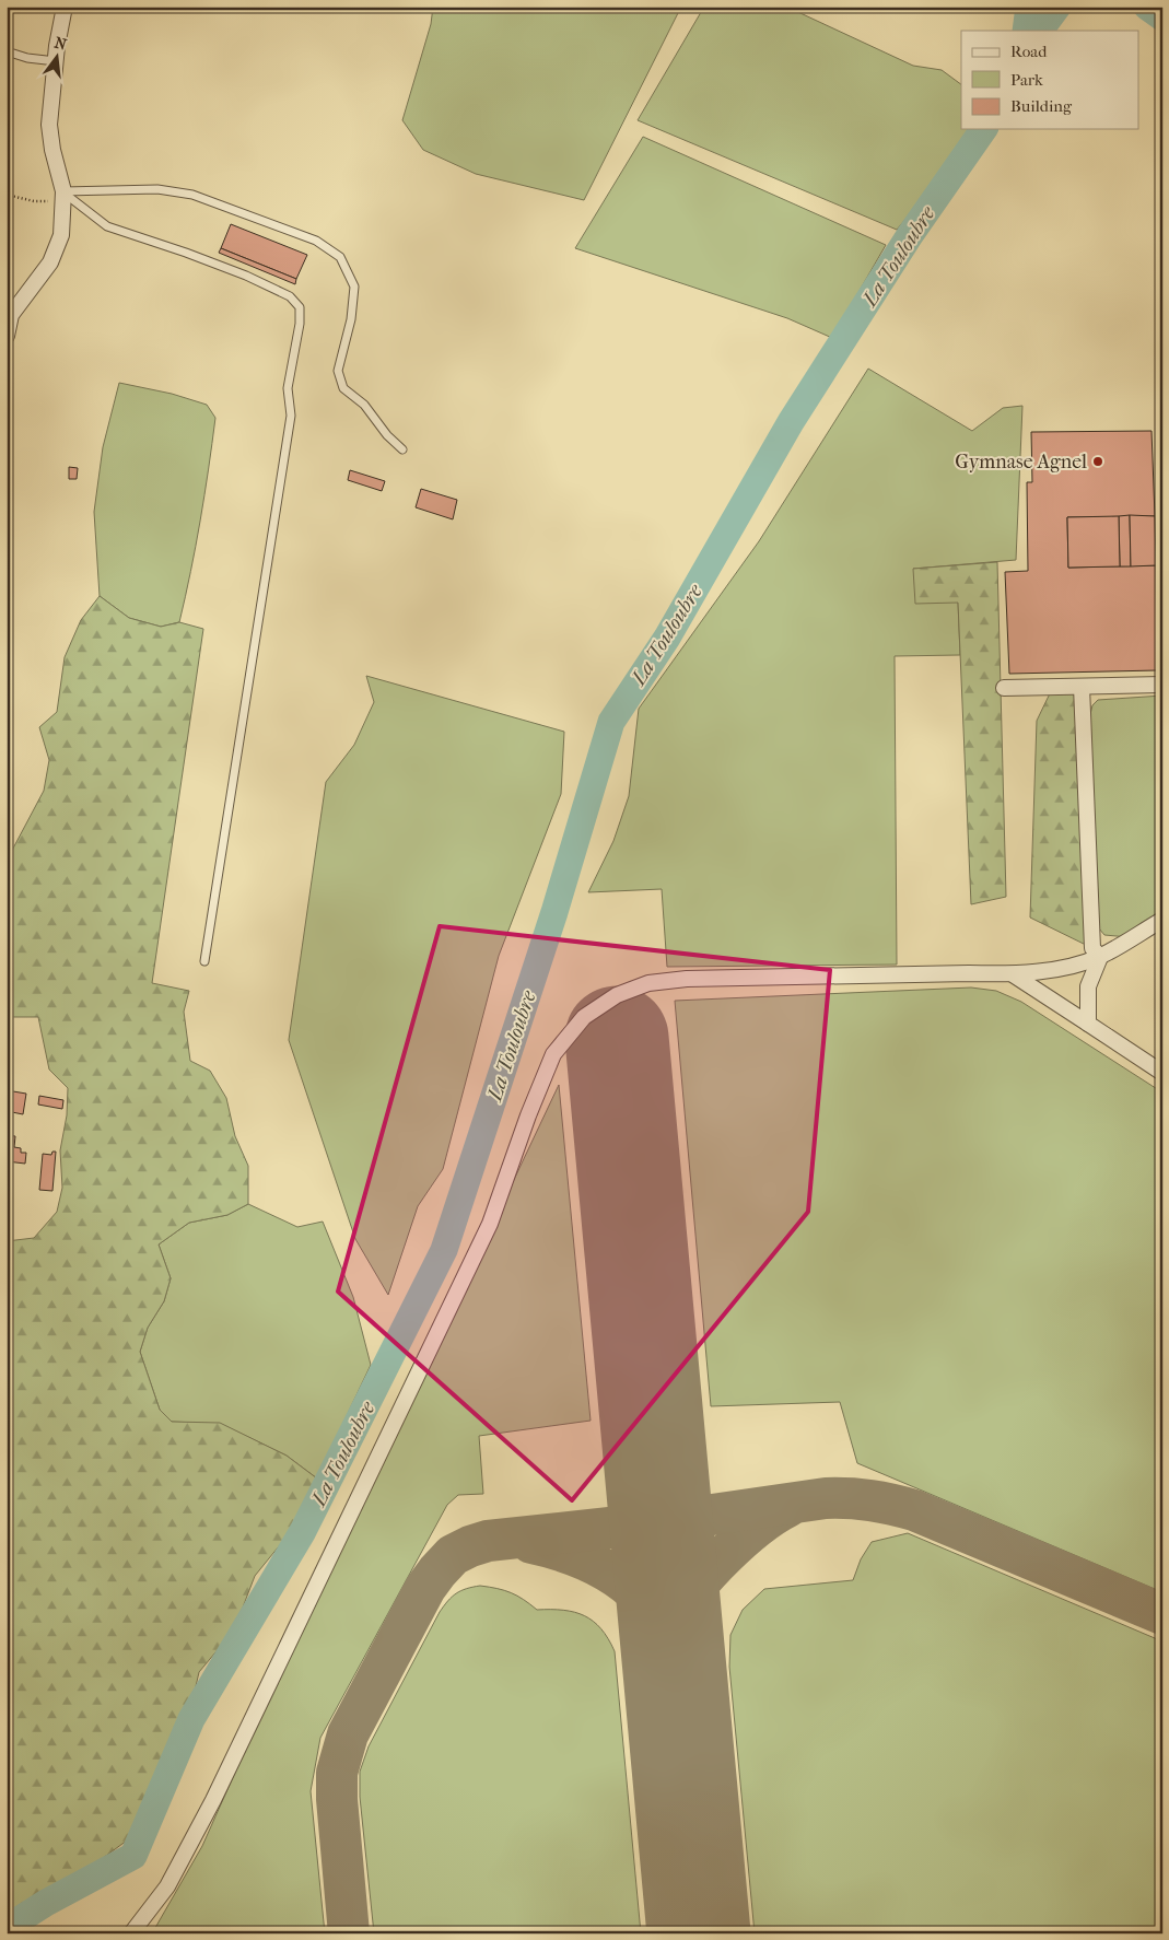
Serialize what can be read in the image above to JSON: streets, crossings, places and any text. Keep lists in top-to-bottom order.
{
  "water": ["La Touloubre"],
  "places": ["Gymnase Agnel"],
  "legend": ["Road", "Park", "Building"],
  "north": "top"
}
